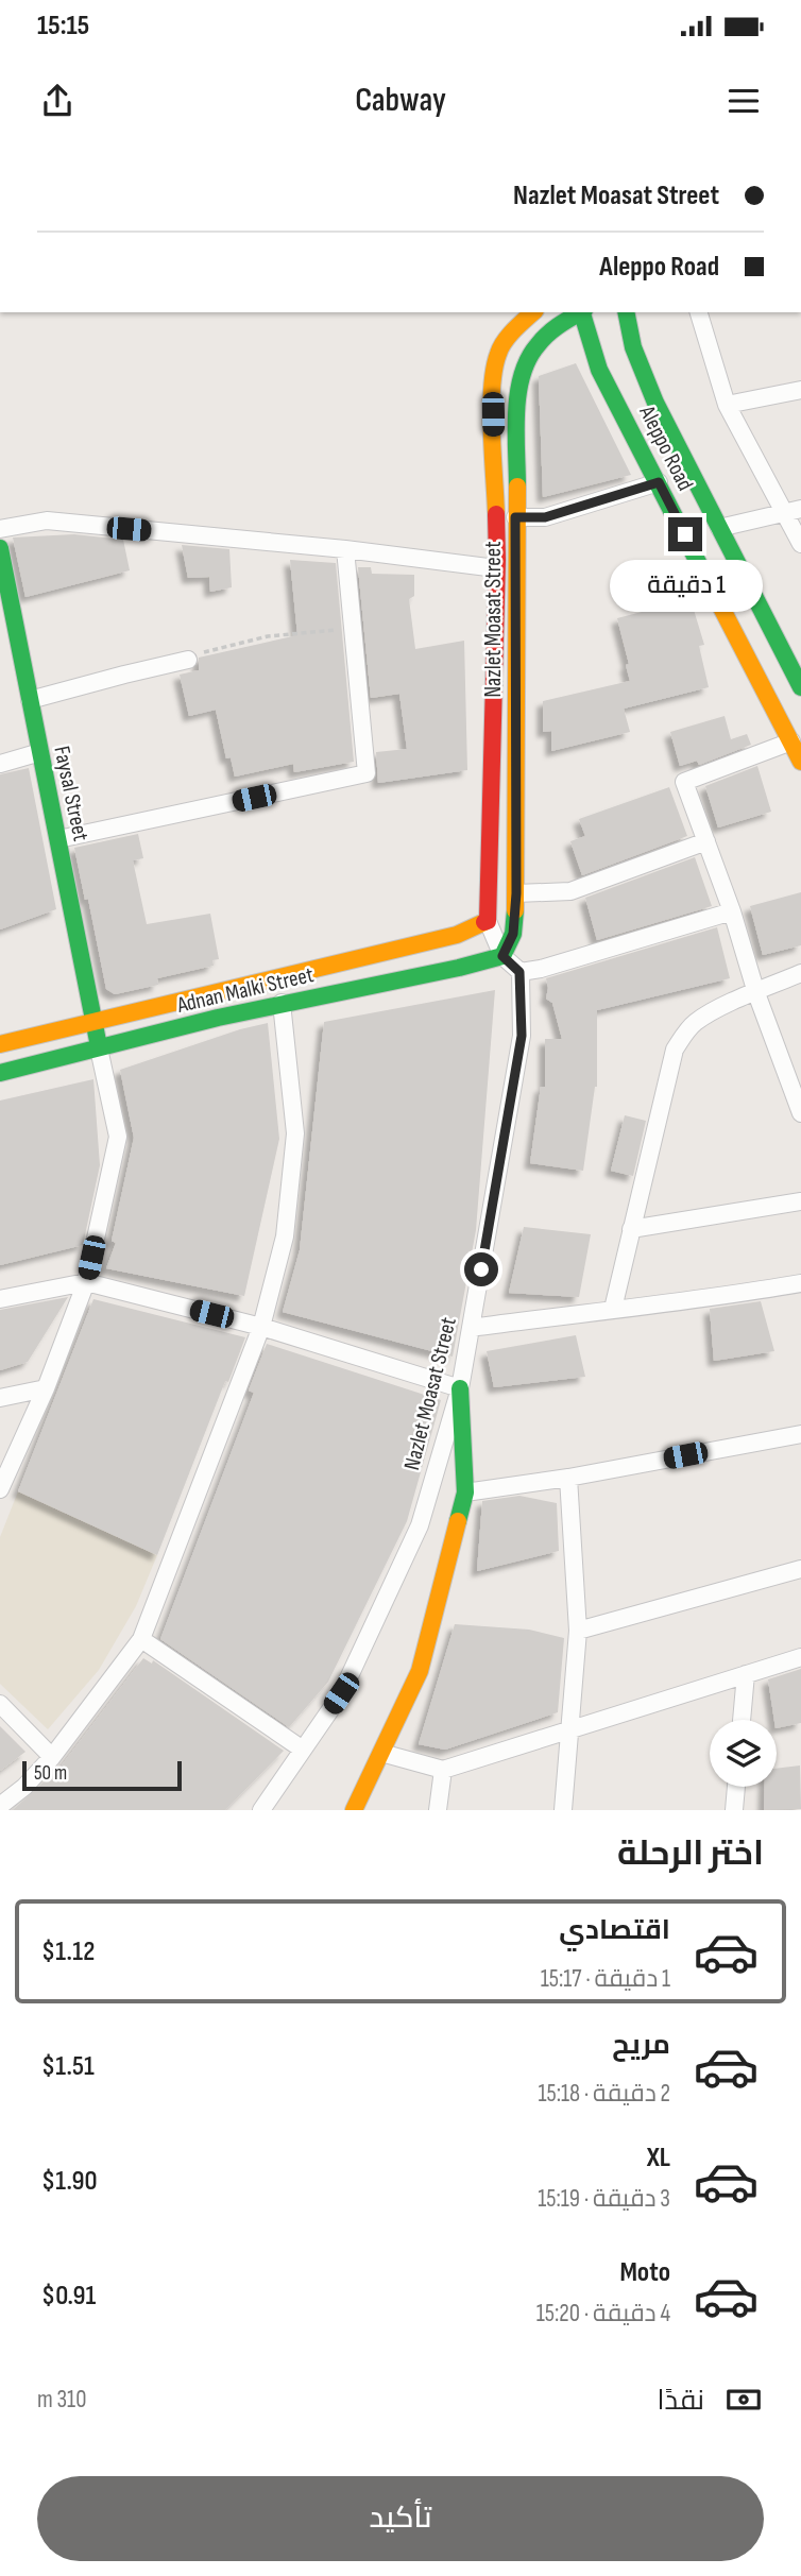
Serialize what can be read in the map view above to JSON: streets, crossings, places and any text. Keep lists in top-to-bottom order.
{
  "streets": {
    "main road": [
      "Aleppo Road",
      "Nazlet Moasat Street",
      "Faysal Street",
      "Adnan Malki Street"
    ]
  },
  "crossings": [
    ["Nazlet Moasat Street", "Adnan Malki Street"],
    ["Faysal Street", "Adnan Malki Street"]
  ],
  "scale_bar": "50 m",
  "page": {
    "status": "15:15",
    "header": "Cabway",
    "banner": ["Nazlet Moasat Street", "Aleppo Road"],
    "bubble": "1 دقيقة",
    "scale": "50 m",
    "heading": "اختر الرحلة",
    "list": [
      {
        "name": "اقتصادي",
        "note": "1 دقيقة · 15:17",
        "value": "$1.12"
      },
      {
        "name": "مريح",
        "note": "2 دقيقة · 15:18",
        "value": "$1.51"
      },
      {
        "name": "XL",
        "note": "3 دقيقة · 15:19",
        "value": "$1.90"
      },
      {
        "name": "Moto",
        "note": "4 دقيقة · 15:20",
        "value": "$0.91"
      }
    ],
    "pay": ["نقدًا", "310 m"],
    "buttons": "تأكيد"
  }
}
